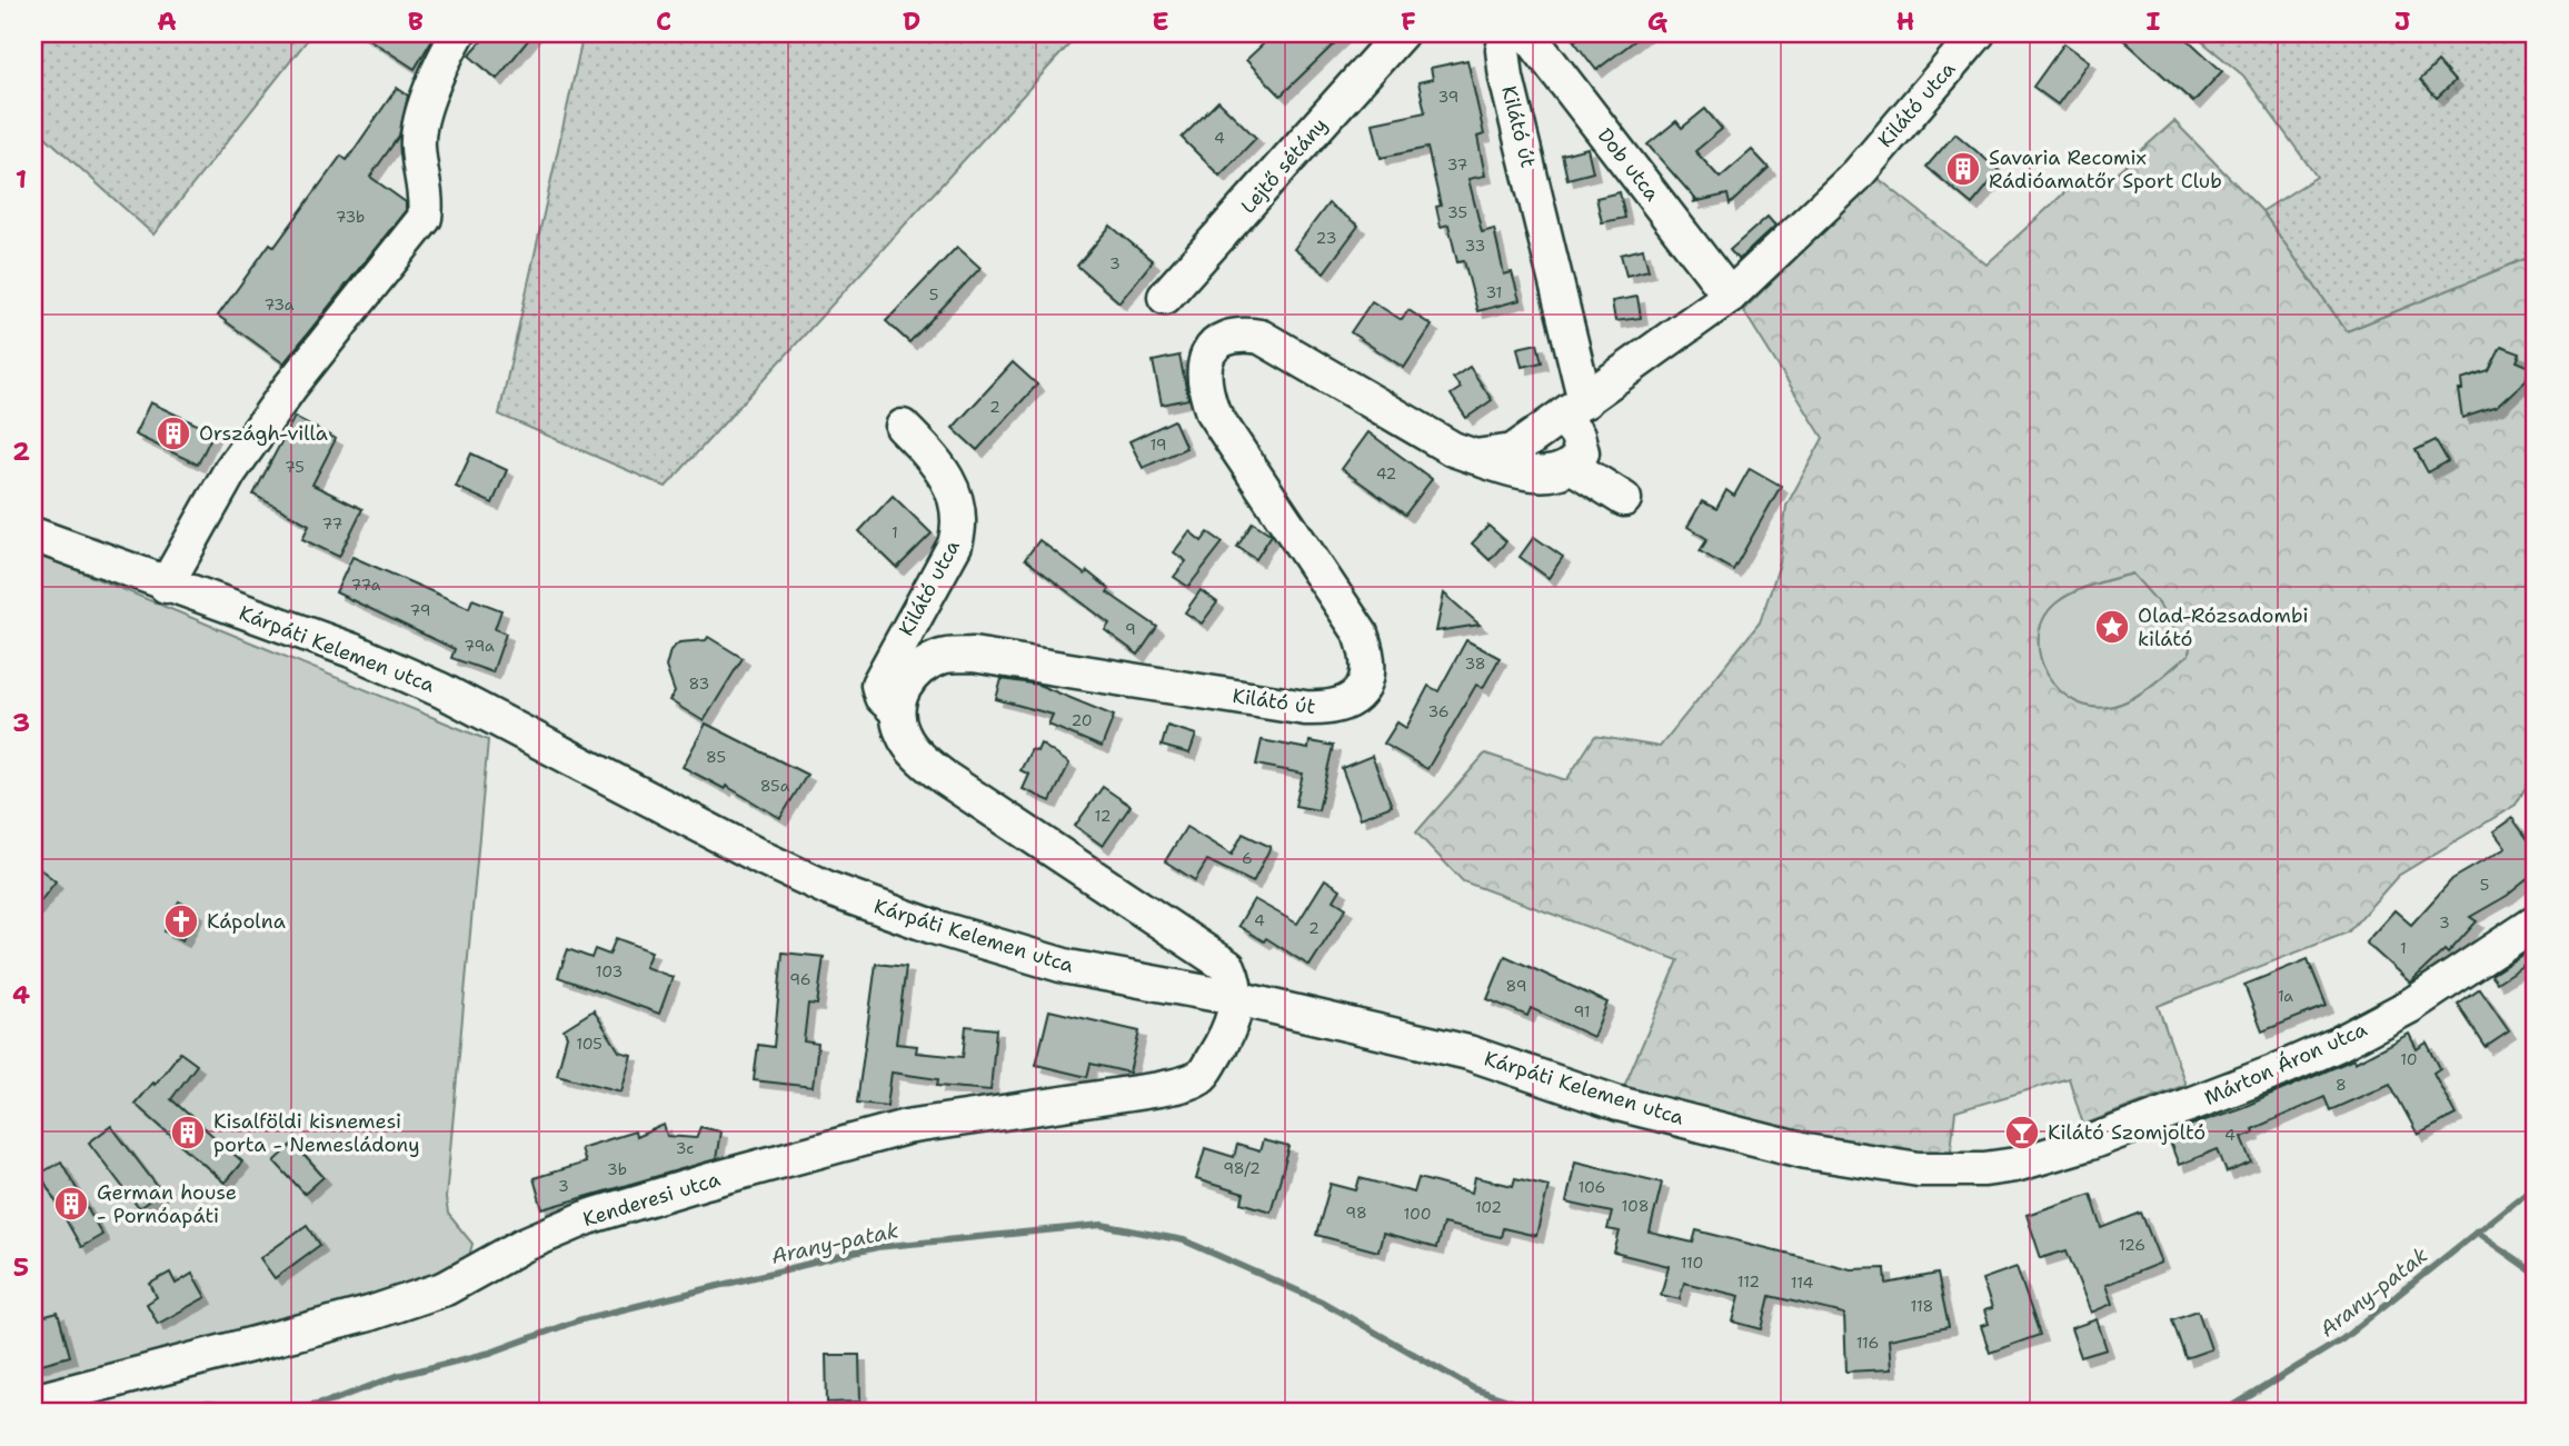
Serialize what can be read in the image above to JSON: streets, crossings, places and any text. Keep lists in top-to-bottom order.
{
  "streets": {
    "street": [
      "Kilátó utca",
      "Kilátó út",
      "Dob utca",
      "Lejtő sétány",
      "Kárpáti Kelemen utca",
      "Márton Áron utca",
      "Kenderesi utca"
    ]
  },
  "crossings": [
    ["Kilátó utca", "Kilátó út"],
    ["Kilátó utca", "Dob utca"],
    ["Kárpáti Kelemen utca", "Márton Áron utca"],
    ["Kárpáti Kelemen utca", "Kenderesi utca"]
  ],
  "water": ["Arany-patak"],
  "places": {
    "building": [
      "Savaria Recomix Rádióamatőr Sport Club",
      "Országh-villa",
      "Kisalföldi kisnemesi porta - Nemesládony",
      "German house - Pornóapáti"
    ],
    "place": ["Olad-Rózsadombi kilátó"],
    "church": ["Kápolna"],
    "bar": ["Kilátó Szomjoltó"]
  },
  "house_numbers": [
    "39",
    "4",
    "37",
    "35",
    "73b",
    "23",
    "33",
    "3",
    "31",
    "5",
    "73a",
    "2",
    "19",
    "75",
    "42",
    "77",
    "1",
    "77a",
    "79",
    "9",
    "79a",
    "38",
    "83",
    "36",
    "20",
    "85",
    "85a",
    "12",
    "6",
    "5",
    "4",
    "3",
    "2",
    "1",
    "103",
    "96",
    "89",
    "1a",
    "91",
    "105",
    "10",
    "8",
    "4",
    "3c",
    "98/2",
    "3b",
    "3",
    "106",
    "108",
    "102",
    "98",
    "100",
    "126",
    "110",
    "112",
    "114",
    "118",
    "116"
  ],
  "grid": {
    "columns": [
      "A",
      "B",
      "C",
      "D",
      "E",
      "F",
      "G",
      "H",
      "I",
      "J"
    ],
    "rows": [
      "1",
      "2",
      "3",
      "4",
      "5"
    ]
  }
}
